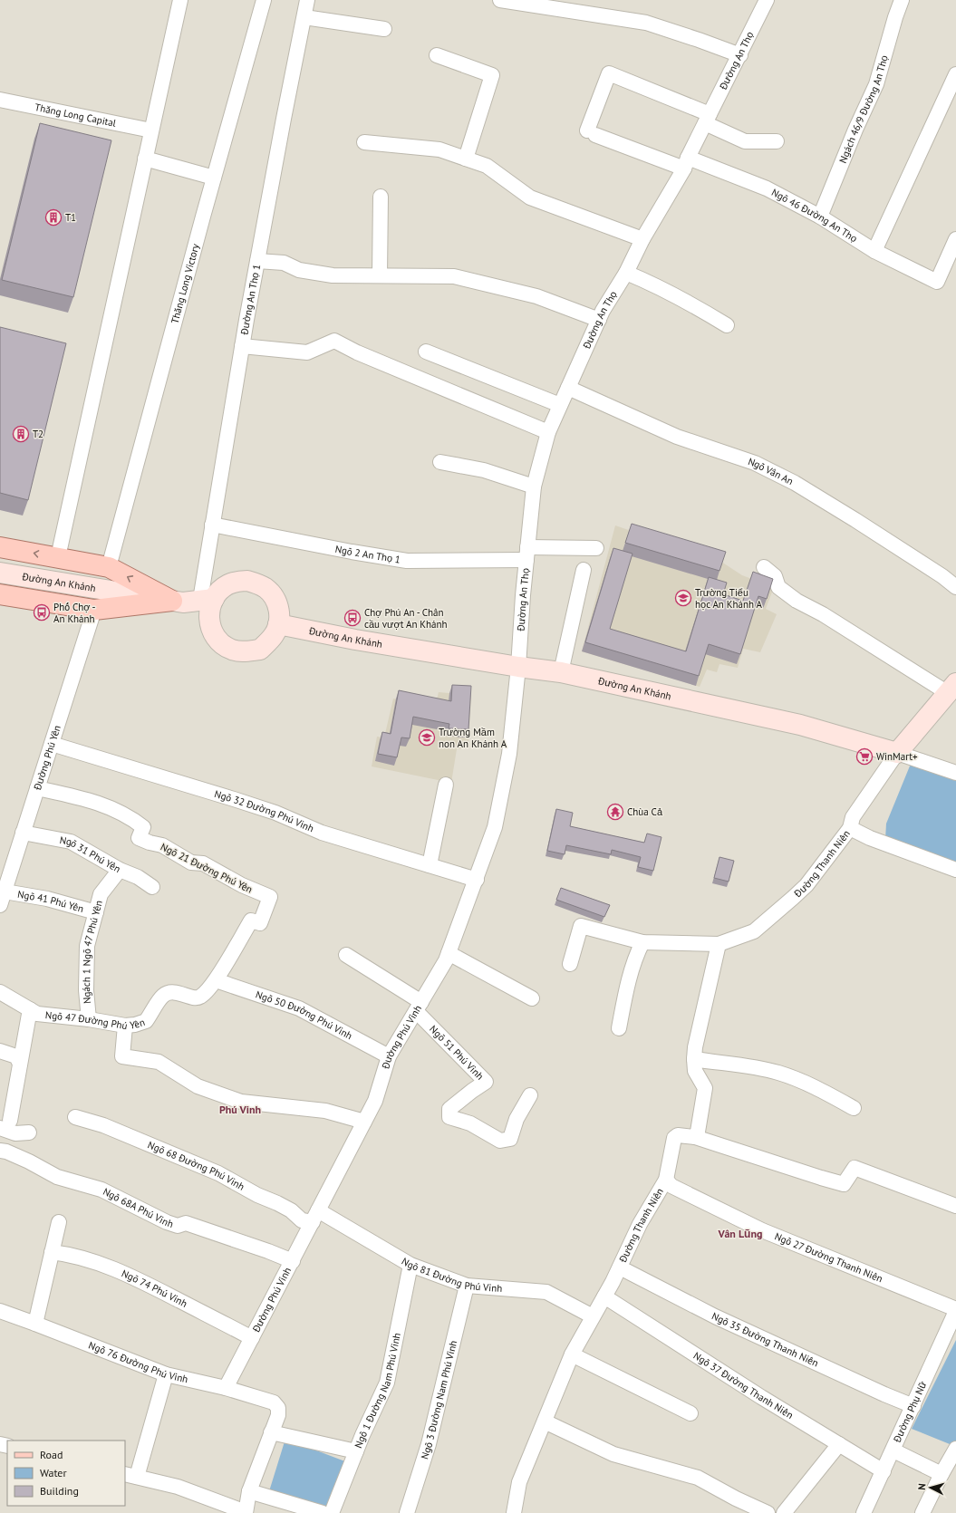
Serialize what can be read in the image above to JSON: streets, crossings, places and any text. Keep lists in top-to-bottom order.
{
  "streets": {
    "street": [
      "Đường An Thọ",
      "Ngách 46/9 Đường An Thọ",
      "Thăng Long Capital",
      "Ngõ 46 Đường An Thọ",
      "Thăng Long Victory",
      "Đường An Thọ 1",
      "Ngõ Vân An",
      "Ngõ 2 An Thọ 1",
      "Đường An Khánh",
      "Đường Phú Yên",
      "Ngõ 32 Đường Phú Vinh",
      "Ngõ 31 Phú Yên",
      "Đường Thanh Niên",
      "Ngõ 21 Đường Phú Yên",
      "Ngõ 41 Phú Yên",
      "Ngách 1 Ngõ 47 Phú Yên",
      "Ngõ 47 Đường Phú Yên",
      "Ngõ 50 Đường Phú Vinh",
      "Đường Phú Vinh",
      "Ngõ 51 Phú Vinh",
      "Ngõ 68 Đường Phú Vinh",
      "Ngõ 68A Phú Vinh",
      "Ngõ 27 Đường Thanh Niên",
      "Ngõ 81 Đường Phú Vinh",
      "Ngõ 74 Phú Vinh",
      "Ngõ 35 Đường Thanh Niên",
      "Ngõ 76 Đường Phú Vinh",
      "Ngõ 37 Đường Thanh Niên",
      "Ngõ 1 Đường Nam Phú Vinh",
      "Ngõ 3 Đường Nam Phú Vinh",
      "Đường Phụ Nữ"
    ]
  },
  "crossings": [
    ["Đường An Thọ", "Ngõ 46 Đường An Thọ"],
    ["Đường An Thọ", "Ngõ Vân An"],
    ["Đường An Thọ", "Ngõ 2 An Thọ 1"],
    ["Đường An Thọ", "Đường An Khánh"],
    ["Đường An Thọ", "Đường Phú Vinh"],
    ["Ngách 46/9 Đường An Thọ", "Ngõ 46 Đường An Thọ"],
    ["Đường An Thọ 1", "Ngõ 2 An Thọ 1"],
    ["Đường An Thọ 1", "Đường An Khánh"],
    ["Đường An Khánh", "Đường Thanh Niên"],
    ["Đường An Khánh", "Đường Phú Vinh"],
    ["Đường Phú Yên", "Ngõ 32 Đường Phú Vinh"],
    ["Đường Phú Yên", "Ngõ 31 Phú Yên"],
    ["Đường Phú Yên", "Ngõ 21 Đường Phú Yên"],
    ["Đường Phú Yên", "Ngõ 41 Phú Yên"],
    ["Ngõ 32 Đường Phú Vinh", "Đường Phú Vinh"],
    ["Ngõ 31 Phú Yên", "Ngách 1 Ngõ 47 Phú Yên"],
    ["Đường Thanh Niên", "Ngõ 27 Đường Thanh Niên"],
    ["Đường Thanh Niên", "Ngõ 81 Đường Phú Vinh"],
    ["Đường Thanh Niên", "Ngõ 35 Đường Thanh Niên"],
    ["Đường Thanh Niên", "Ngõ 37 Đường Thanh Niên"],
    ["Ngõ 21 Đường Phú Yên", "Ngõ 47 Đường Phú Yên"],
    ["Ngõ 21 Đường Phú Yên", "Ngõ 50 Đường Phú Vinh"],
    ["Ngõ 41 Phú Yên", "Ngách 1 Ngõ 47 Phú Yên"],
    ["Ngách 1 Ngõ 47 Phú Yên", "Ngõ 47 Đường Phú Yên"],
    ["Ngõ 47 Đường Phú Yên", "Ngõ 50 Đường Phú Vinh"],
    ["Ngõ 50 Đường Phú Vinh", "Đường Phú Vinh"],
    ["Đường Phú Vinh", "Ngõ 51 Phú Vinh"],
    ["Đường Phú Vinh", "Ngõ 68 Đường Phú Vinh"],
    ["Đường Phú Vinh", "Ngõ 68A Phú Vinh"],
    ["Đường Phú Vinh", "Ngõ 81 Đường Phú Vinh"],
    ["Đường Phú Vinh", "Ngõ 74 Phú Vinh"],
    ["Đường Phú Vinh", "Ngõ 76 Đường Phú Vinh"],
    ["Ngõ 68 Đường Phú Vinh", "Ngõ 81 Đường Phú Vinh"],
    ["Ngõ 27 Đường Thanh Niên", "Đường Phụ Nữ"],
    ["Ngõ 81 Đường Phú Vinh", "Ngõ 1 Đường Nam Phú Vinh"],
    ["Ngõ 81 Đường Phú Vinh", "Ngõ 3 Đường Nam Phú Vinh"],
    ["Ngõ 35 Đường Thanh Niên", "Đường Phụ Nữ"],
    ["Ngõ 37 Đường Thanh Niên", "Đường Phụ Nữ"]
  ],
  "districts": ["Phú Vinh", "Vân Lũng"],
  "places": {
    "building": ["T1", "T2"],
    "school or university": ["Trường Tiểu học An Khánh A", "Trường Mầm non An Khánh A"],
    "bus stop": ["Phố Chợ - An Khánh", "Chợ Phú An - Chân cầu vượt An Khánh"],
    "supermarket": ["WinMart+"],
    "temple": ["Chùa Cả"]
  },
  "legend": ["Road", "Water", "Building"],
  "north": "left"
}
